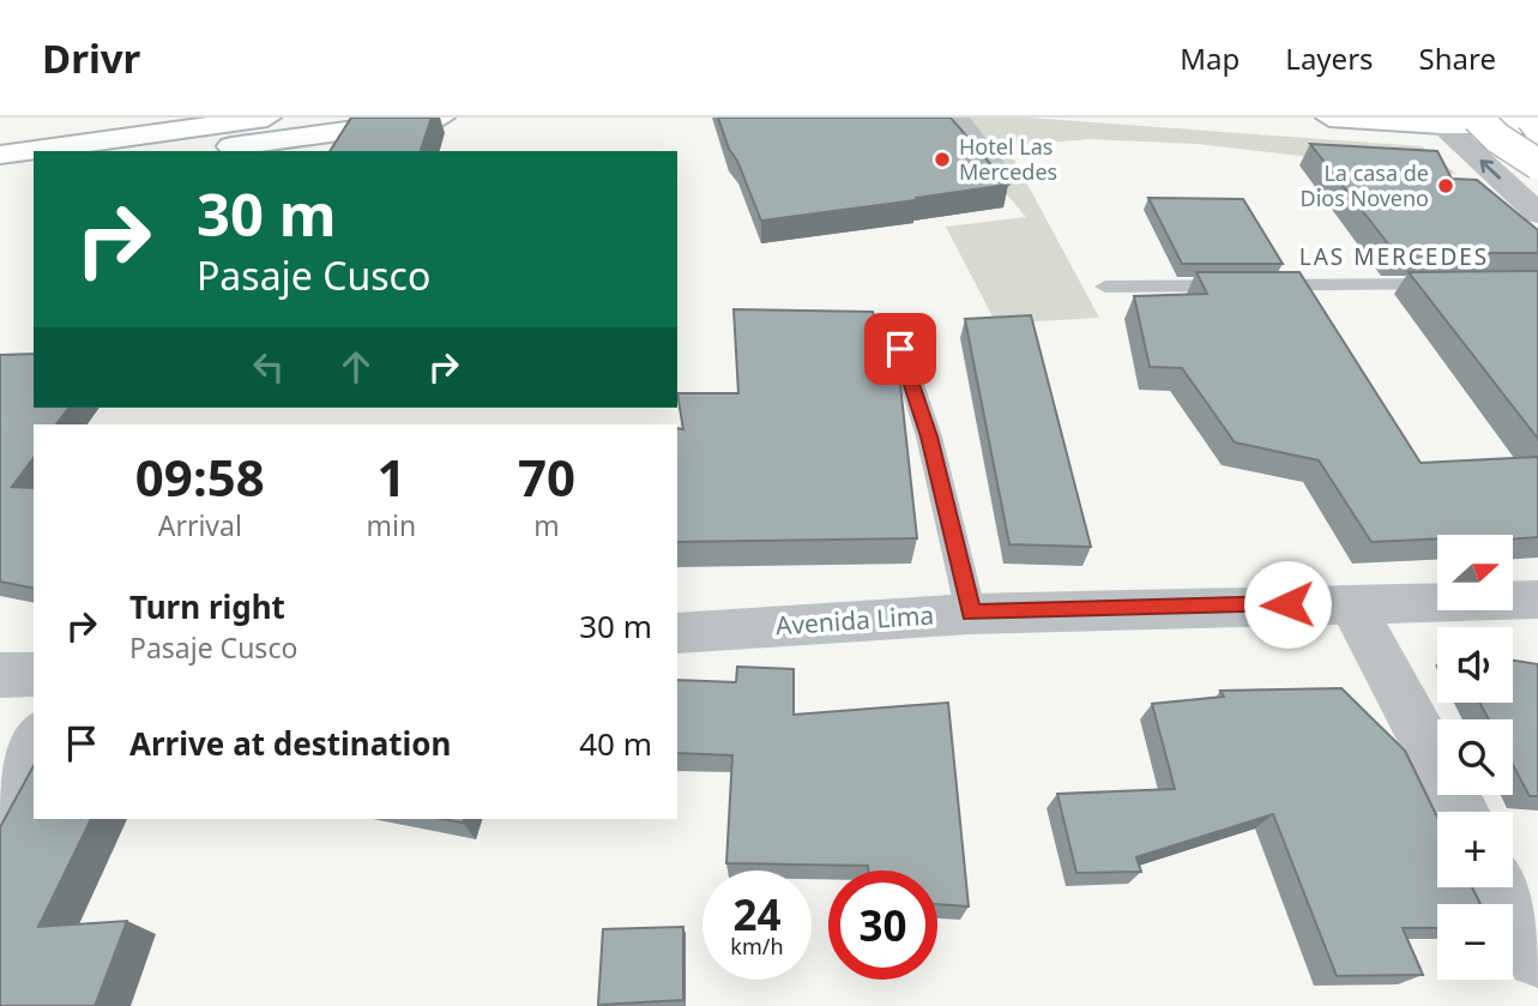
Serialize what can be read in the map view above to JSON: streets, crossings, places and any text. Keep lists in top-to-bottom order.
{
  "streets": {
    "street": ["Avenida Lima"]
  },
  "districts": ["LAS MERCEDES"],
  "places": ["Hotel Las Mercedes", "La casa de Dios Noveno"],
  "north": "right",
  "page": {
    "header": "Drivr",
    "nav": ["Map", "Layers", "Share"],
    "turn": ["30 m", "Pasaje Cusco"],
    "eta": [
      "09:58",
      "Arrival",
      "1",
      "min",
      "70",
      "m"
    ],
    "map_buttons": ["+", "−"],
    "list": [
      {
        "name": "Turn right",
        "note": "Pasaje Cusco",
        "value": "30 m"
      },
      {
        "name": "Arrive at destination",
        "value": "40 m"
      }
    ],
    "speed": "24 km/h",
    "limit": "30"
  }
}
